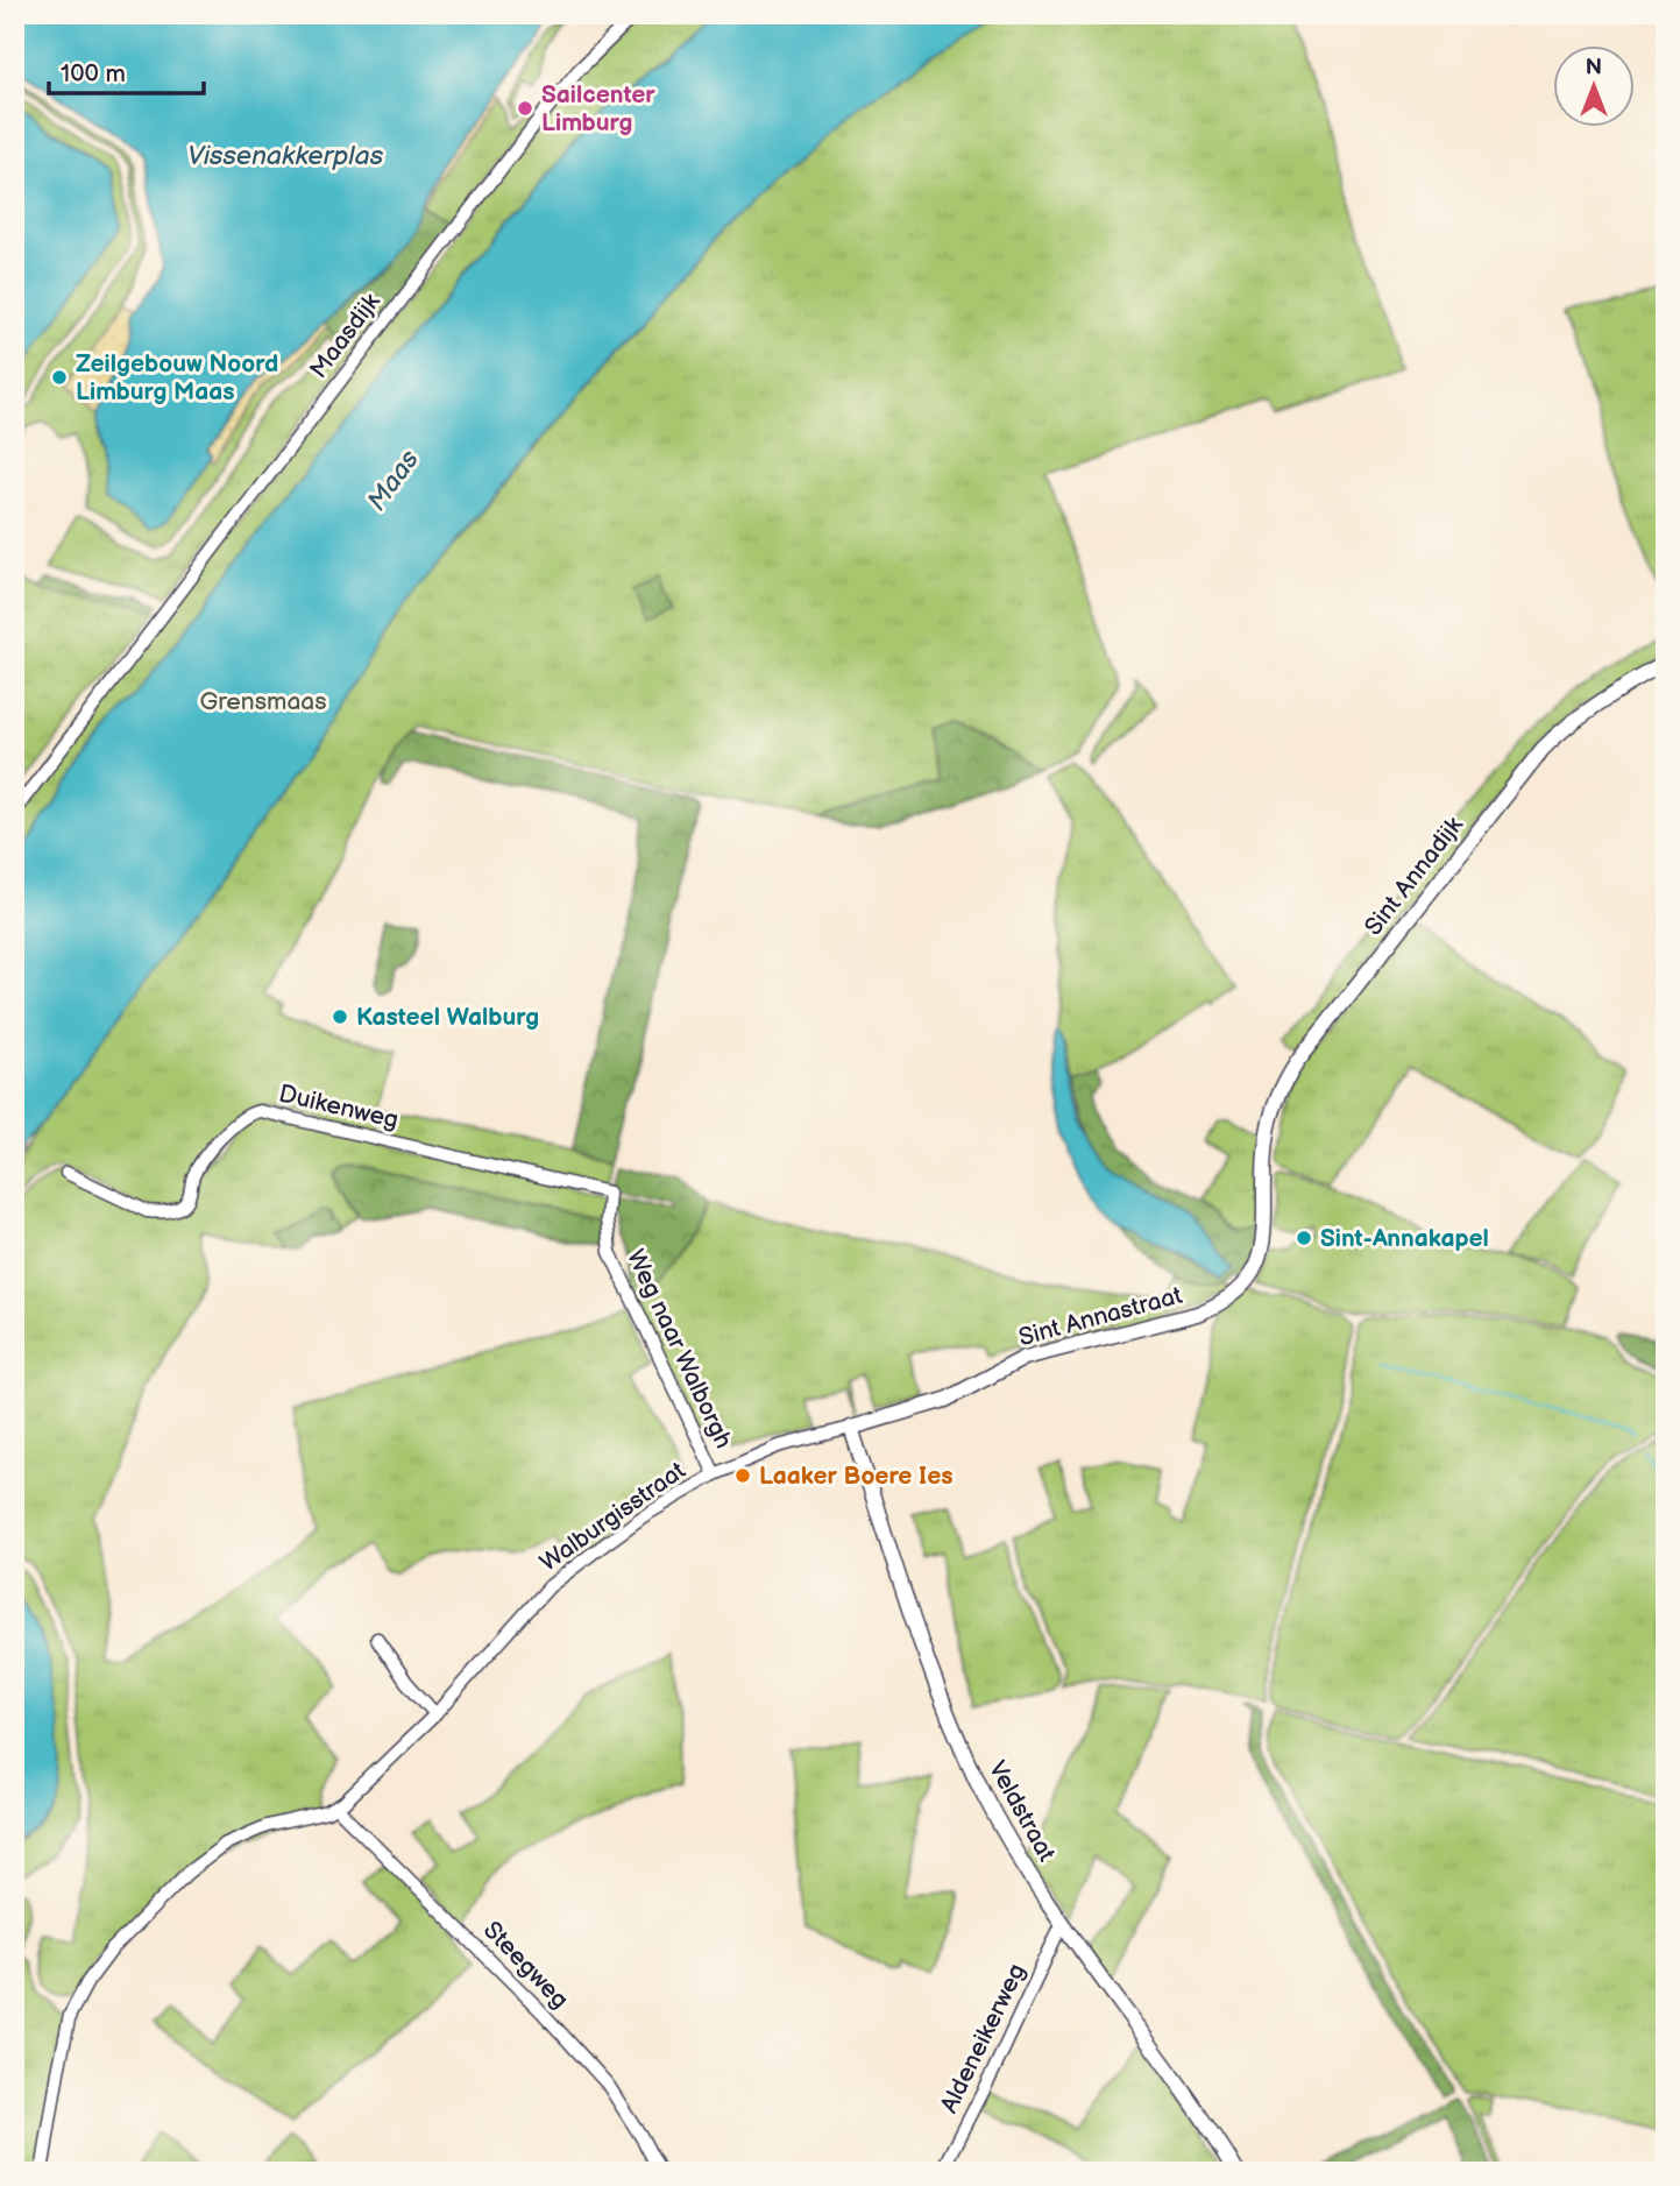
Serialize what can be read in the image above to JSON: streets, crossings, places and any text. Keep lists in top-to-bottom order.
{
  "streets": {
    "street": [
      "Maasdijk",
      "Sint Annadijk",
      "Duikenweg",
      "Sint Annastraat",
      "Weg naar Walborgh",
      "Walburgisstraat",
      "Veldstraat",
      "Steegweg",
      "Aldeneikerweg"
    ]
  },
  "crossings": [
    ["Sint Annadijk", "Sint Annastraat"],
    ["Duikenweg", "Weg naar Walborgh"],
    ["Sint Annastraat", "Walburgisstraat"],
    ["Sint Annastraat", "Veldstraat"],
    ["Weg naar Walborgh", "Walburgisstraat"],
    ["Walburgisstraat", "Veldstraat"],
    ["Walburgisstraat", "Steegweg"],
    ["Veldstraat", "Aldeneikerweg"]
  ],
  "water": ["Vissenakkerplas", "Maas"],
  "parks": ["Grensmaas"],
  "places": [
    "Sailcenter Limburg",
    "Zeilgebouw Noord Limburg Maas",
    "Kasteel Walburg",
    "Sint-Annakapel",
    "Laaker Boere Ies"
  ],
  "scale_bar": "100 m",
  "north": "top"
}
